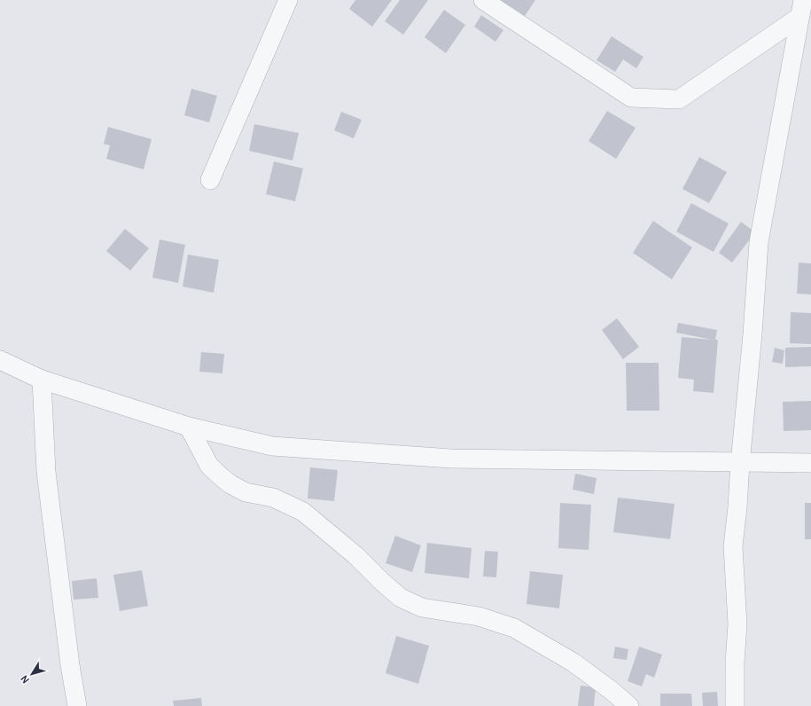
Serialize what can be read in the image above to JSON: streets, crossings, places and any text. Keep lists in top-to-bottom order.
{
  "north": "bottom left"
}
